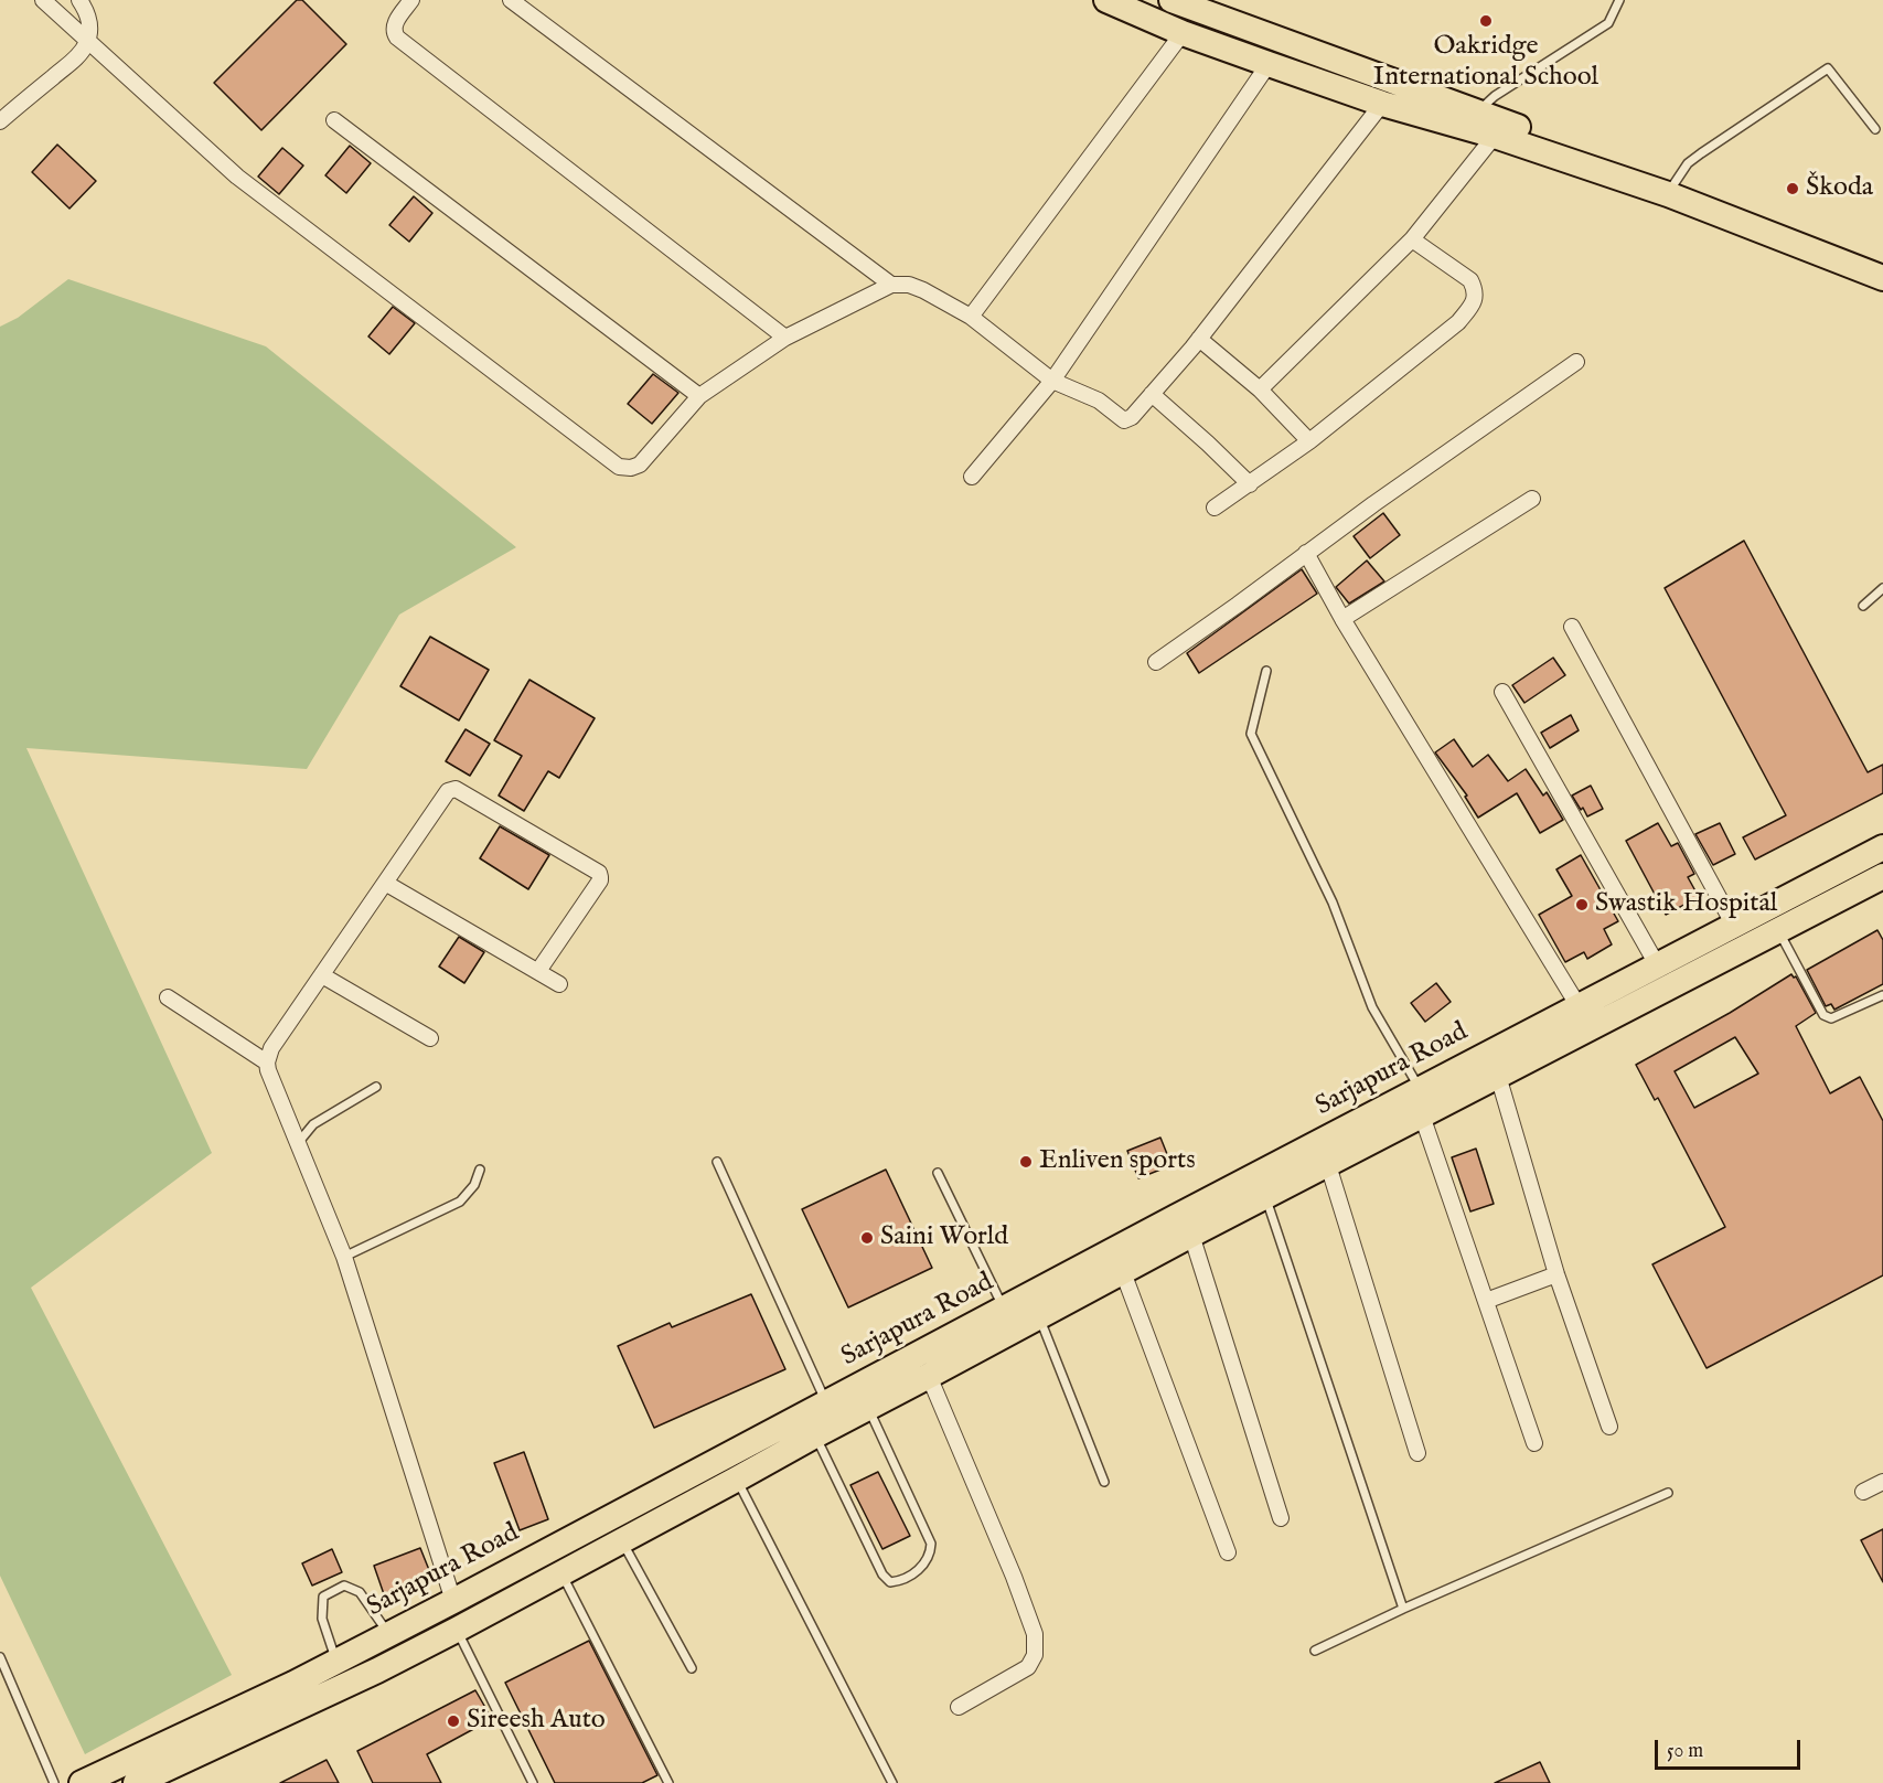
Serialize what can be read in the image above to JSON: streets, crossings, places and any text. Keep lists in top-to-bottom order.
{
  "streets": {
    "main road": ["Sarjapura Road"]
  },
  "places": [
    "Oakridge International School",
    "Škoda",
    "Swastik Hospital",
    "Enliven sports",
    "Saini World",
    "Sireesh Auto"
  ],
  "scale_bar": "50 m"
}
